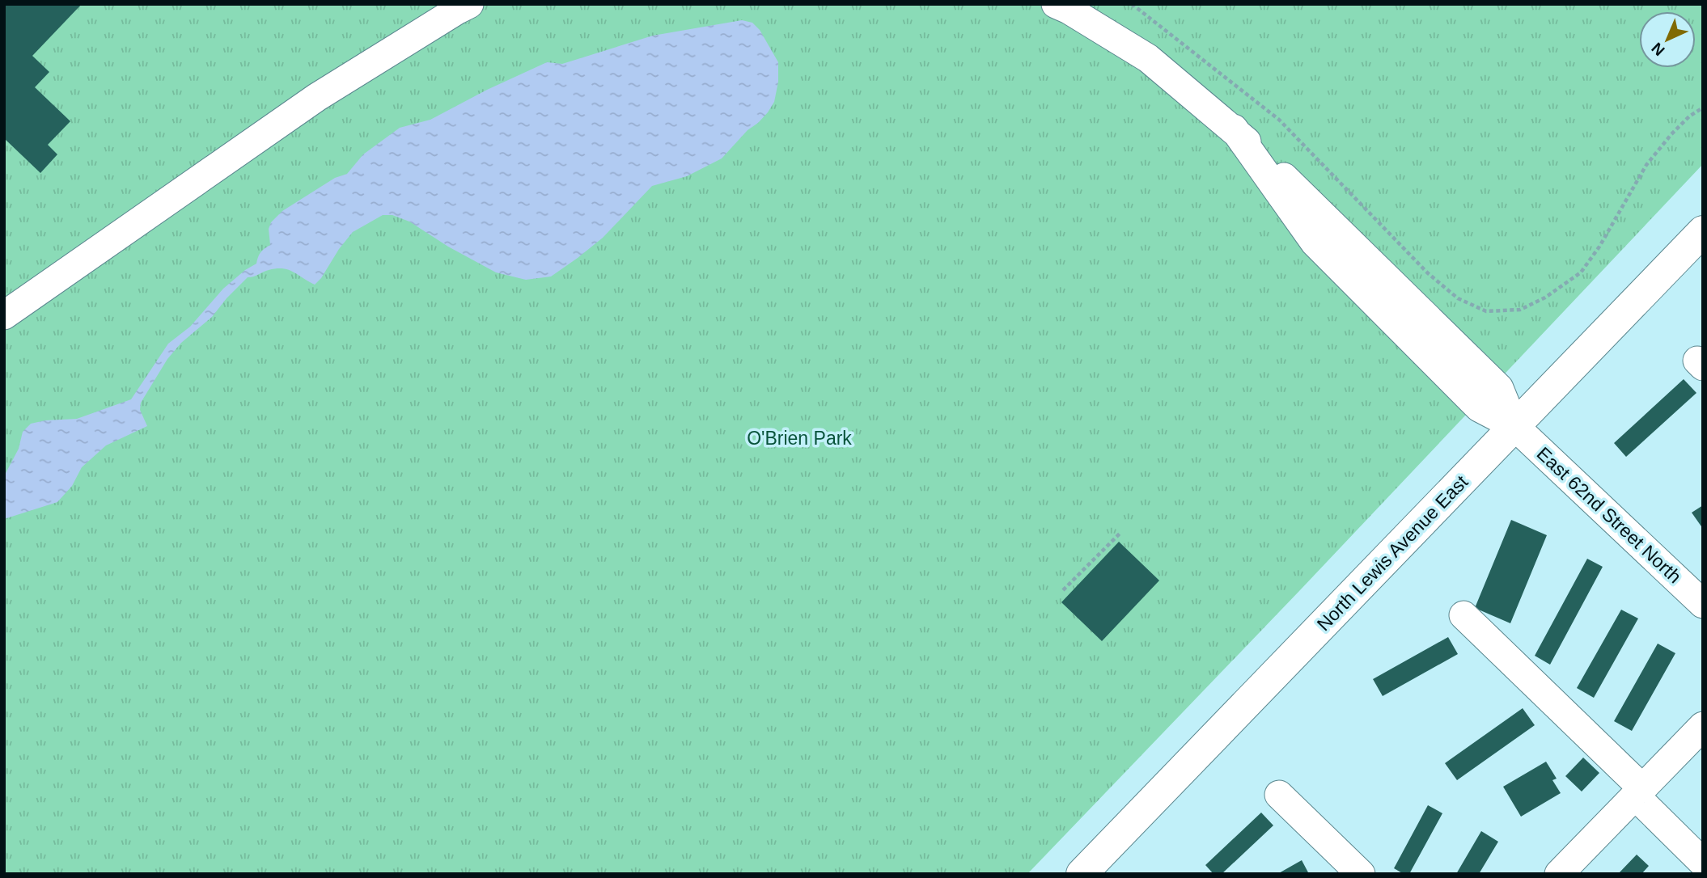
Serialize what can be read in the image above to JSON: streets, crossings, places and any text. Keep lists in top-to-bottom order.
{
  "streets": {
    "main road": ["North Lewis Avenue East"],
    "street": ["East 62nd Street North"]
  },
  "crossings": [
    ["East 62nd Street North", "North Lewis Avenue East"]
  ],
  "parks": ["O'Brien Park"],
  "north": "bottom left"
}
